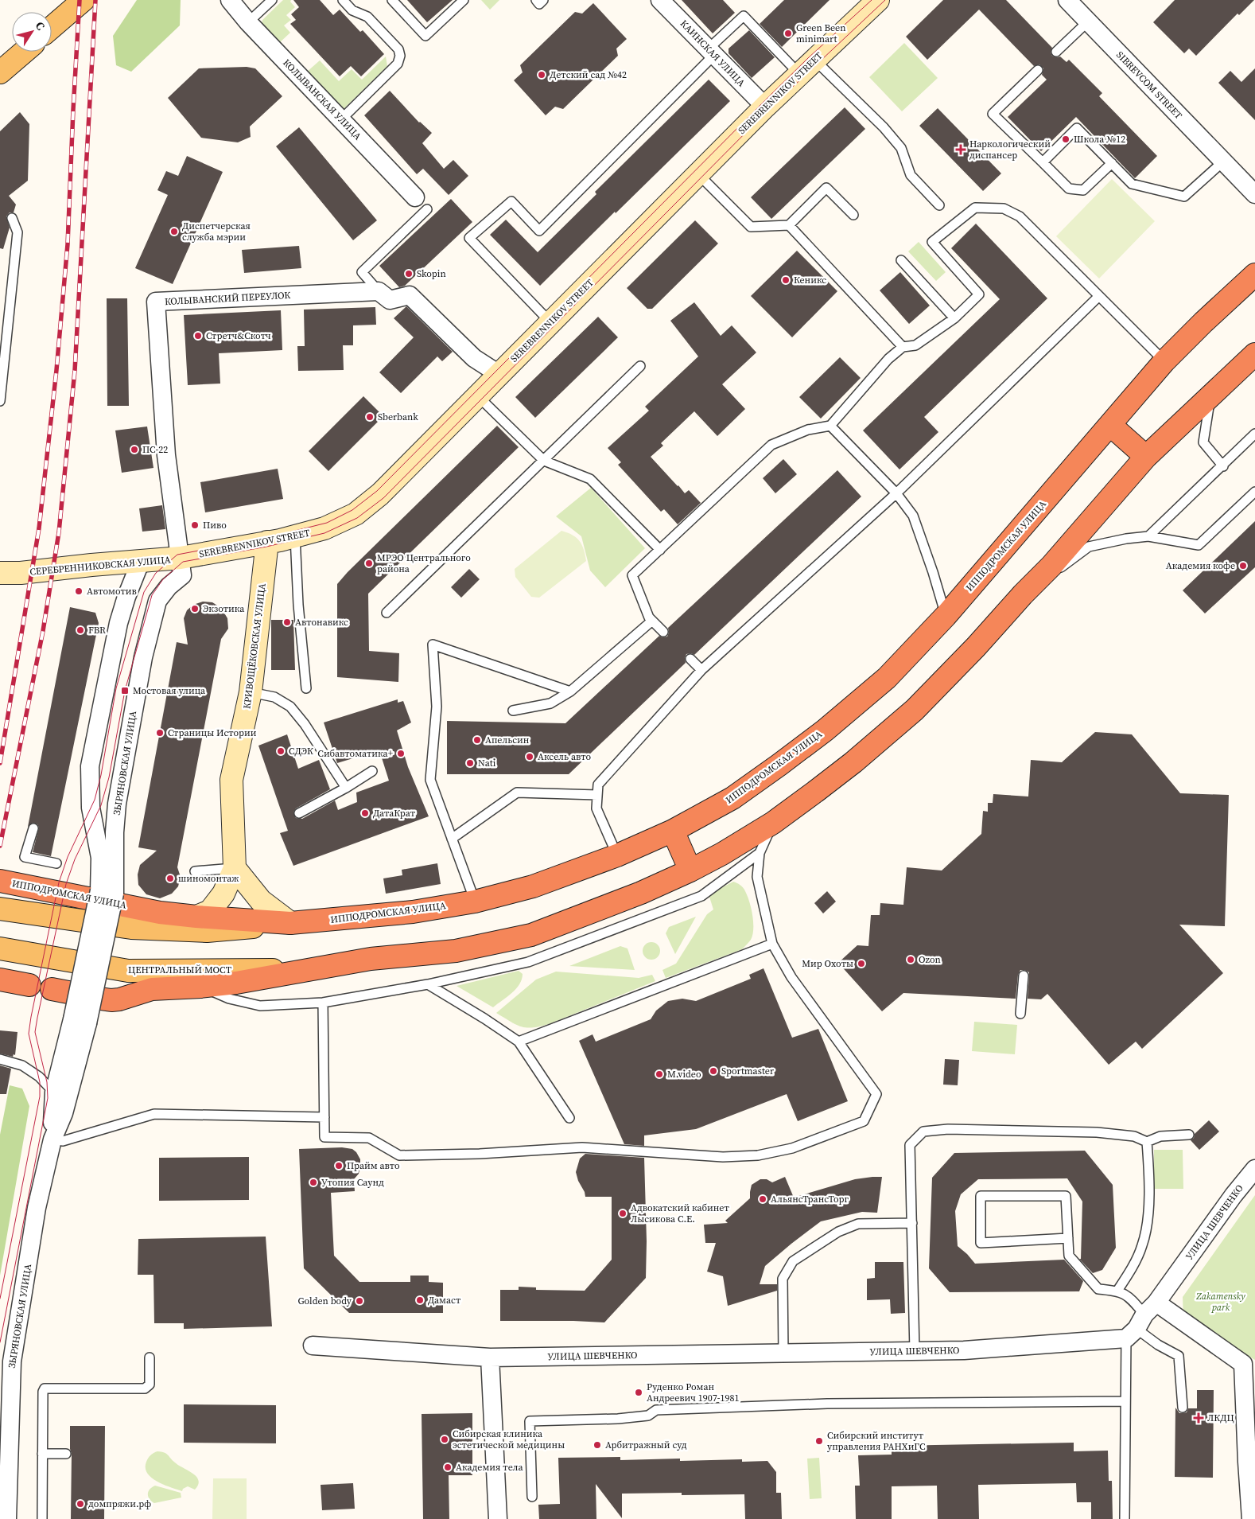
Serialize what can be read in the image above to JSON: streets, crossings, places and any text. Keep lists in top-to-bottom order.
{
  "streets": {
    "highway": ["ИППОДРОМСКАЯ УЛИЦА"],
    "main road": ["ЦЕНТРАЛЬНЫЙ МОСТ"],
    "street": [
      "КАИНСКАЯ УЛИЦА",
      "SIBREVCOM STREET",
      "SEREBRENNIKOV STREET",
      "КОЛЫВАНСКАЯ УЛИЦА",
      "КОЛЫВАНСКИЙ ПЕРЕУЛОК",
      "СЕРЕБРЕННИКОВСКАЯ УЛИЦА",
      "КРИВОЩЁКОВСКАЯ УЛИЦА",
      "ЗЫРЯНОВСКАЯ УЛИЦА",
      "УЛИЦА ШЕВЧЕНКО"
    ]
  },
  "crossings": [
    ["КАИНСКАЯ УЛИЦА", "SEREBRENNIKOV STREET"],
    ["SEREBRENNIKOV STREET", "КОЛЫВАНСКИЙ ПЕРЕУЛОК"],
    ["SEREBRENNIKOV STREET", "СЕРЕБРЕННИКОВСКАЯ УЛИЦА"],
    ["SEREBRENNIKOV STREET", "КРИВОЩЁКОВСКАЯ УЛИЦА"],
    ["SEREBRENNIKOV STREET", "ЗЫРЯНОВСКАЯ УЛИЦА"],
    ["КОЛЫВАНСКИЙ ПЕРЕУЛОК", "СЕРЕБРЕННИКОВСКАЯ УЛИЦА"],
    ["КОЛЫВАНСКИЙ ПЕРЕУЛОК", "ЗЫРЯНОВСКАЯ УЛИЦА"],
    ["СЕРЕБРЕННИКОВСКАЯ УЛИЦА", "ЗЫРЯНОВСКАЯ УЛИЦА"]
  ],
  "parks": ["Zakamensky park"],
  "places": {
    "other": [
      "Green Been minimart",
      "Детский сад №42",
      "Школа №12",
      "Диспетчерская служба мэрии",
      "Skopin",
      "Кеникс",
      "Стретч&Скотч",
      "Sberbank",
      "ПС-22",
      "Пиво",
      "МРЭО Центрального района",
      "Академия кофе",
      "Автомотив",
      "Экзотика",
      "Автонавикс",
      "FBR",
      "Страницы Истории",
      "Апельсин",
      "СДЭК",
      "Сибавтоматика+",
      "Аксель авто",
      "Nati",
      "ДатаКрат",
      "шиномонтаж",
      "Ozon",
      "Мир Охоты",
      "Sportmaster",
      "M.video",
      "Прайм авто",
      "Утопия Саунд",
      "АльянсТрансТорг",
      "Адвокатский кабинет Лысикова С.Е.",
      "Дамаст",
      "Golden body",
      "Руденко Роман Андреевич 1907-1981",
      "Сибирская клиника эстетической медицины",
      "Сибирский институт управления РАНХиГС",
      "Арбитражный суд",
      "Академия тела",
      "домпряжи.рф"
    ],
    "health": ["Наркологический диспансер", "ЛКДЦ"],
    "transit": ["Мостовая улица"]
  },
  "north": "top right"
}
